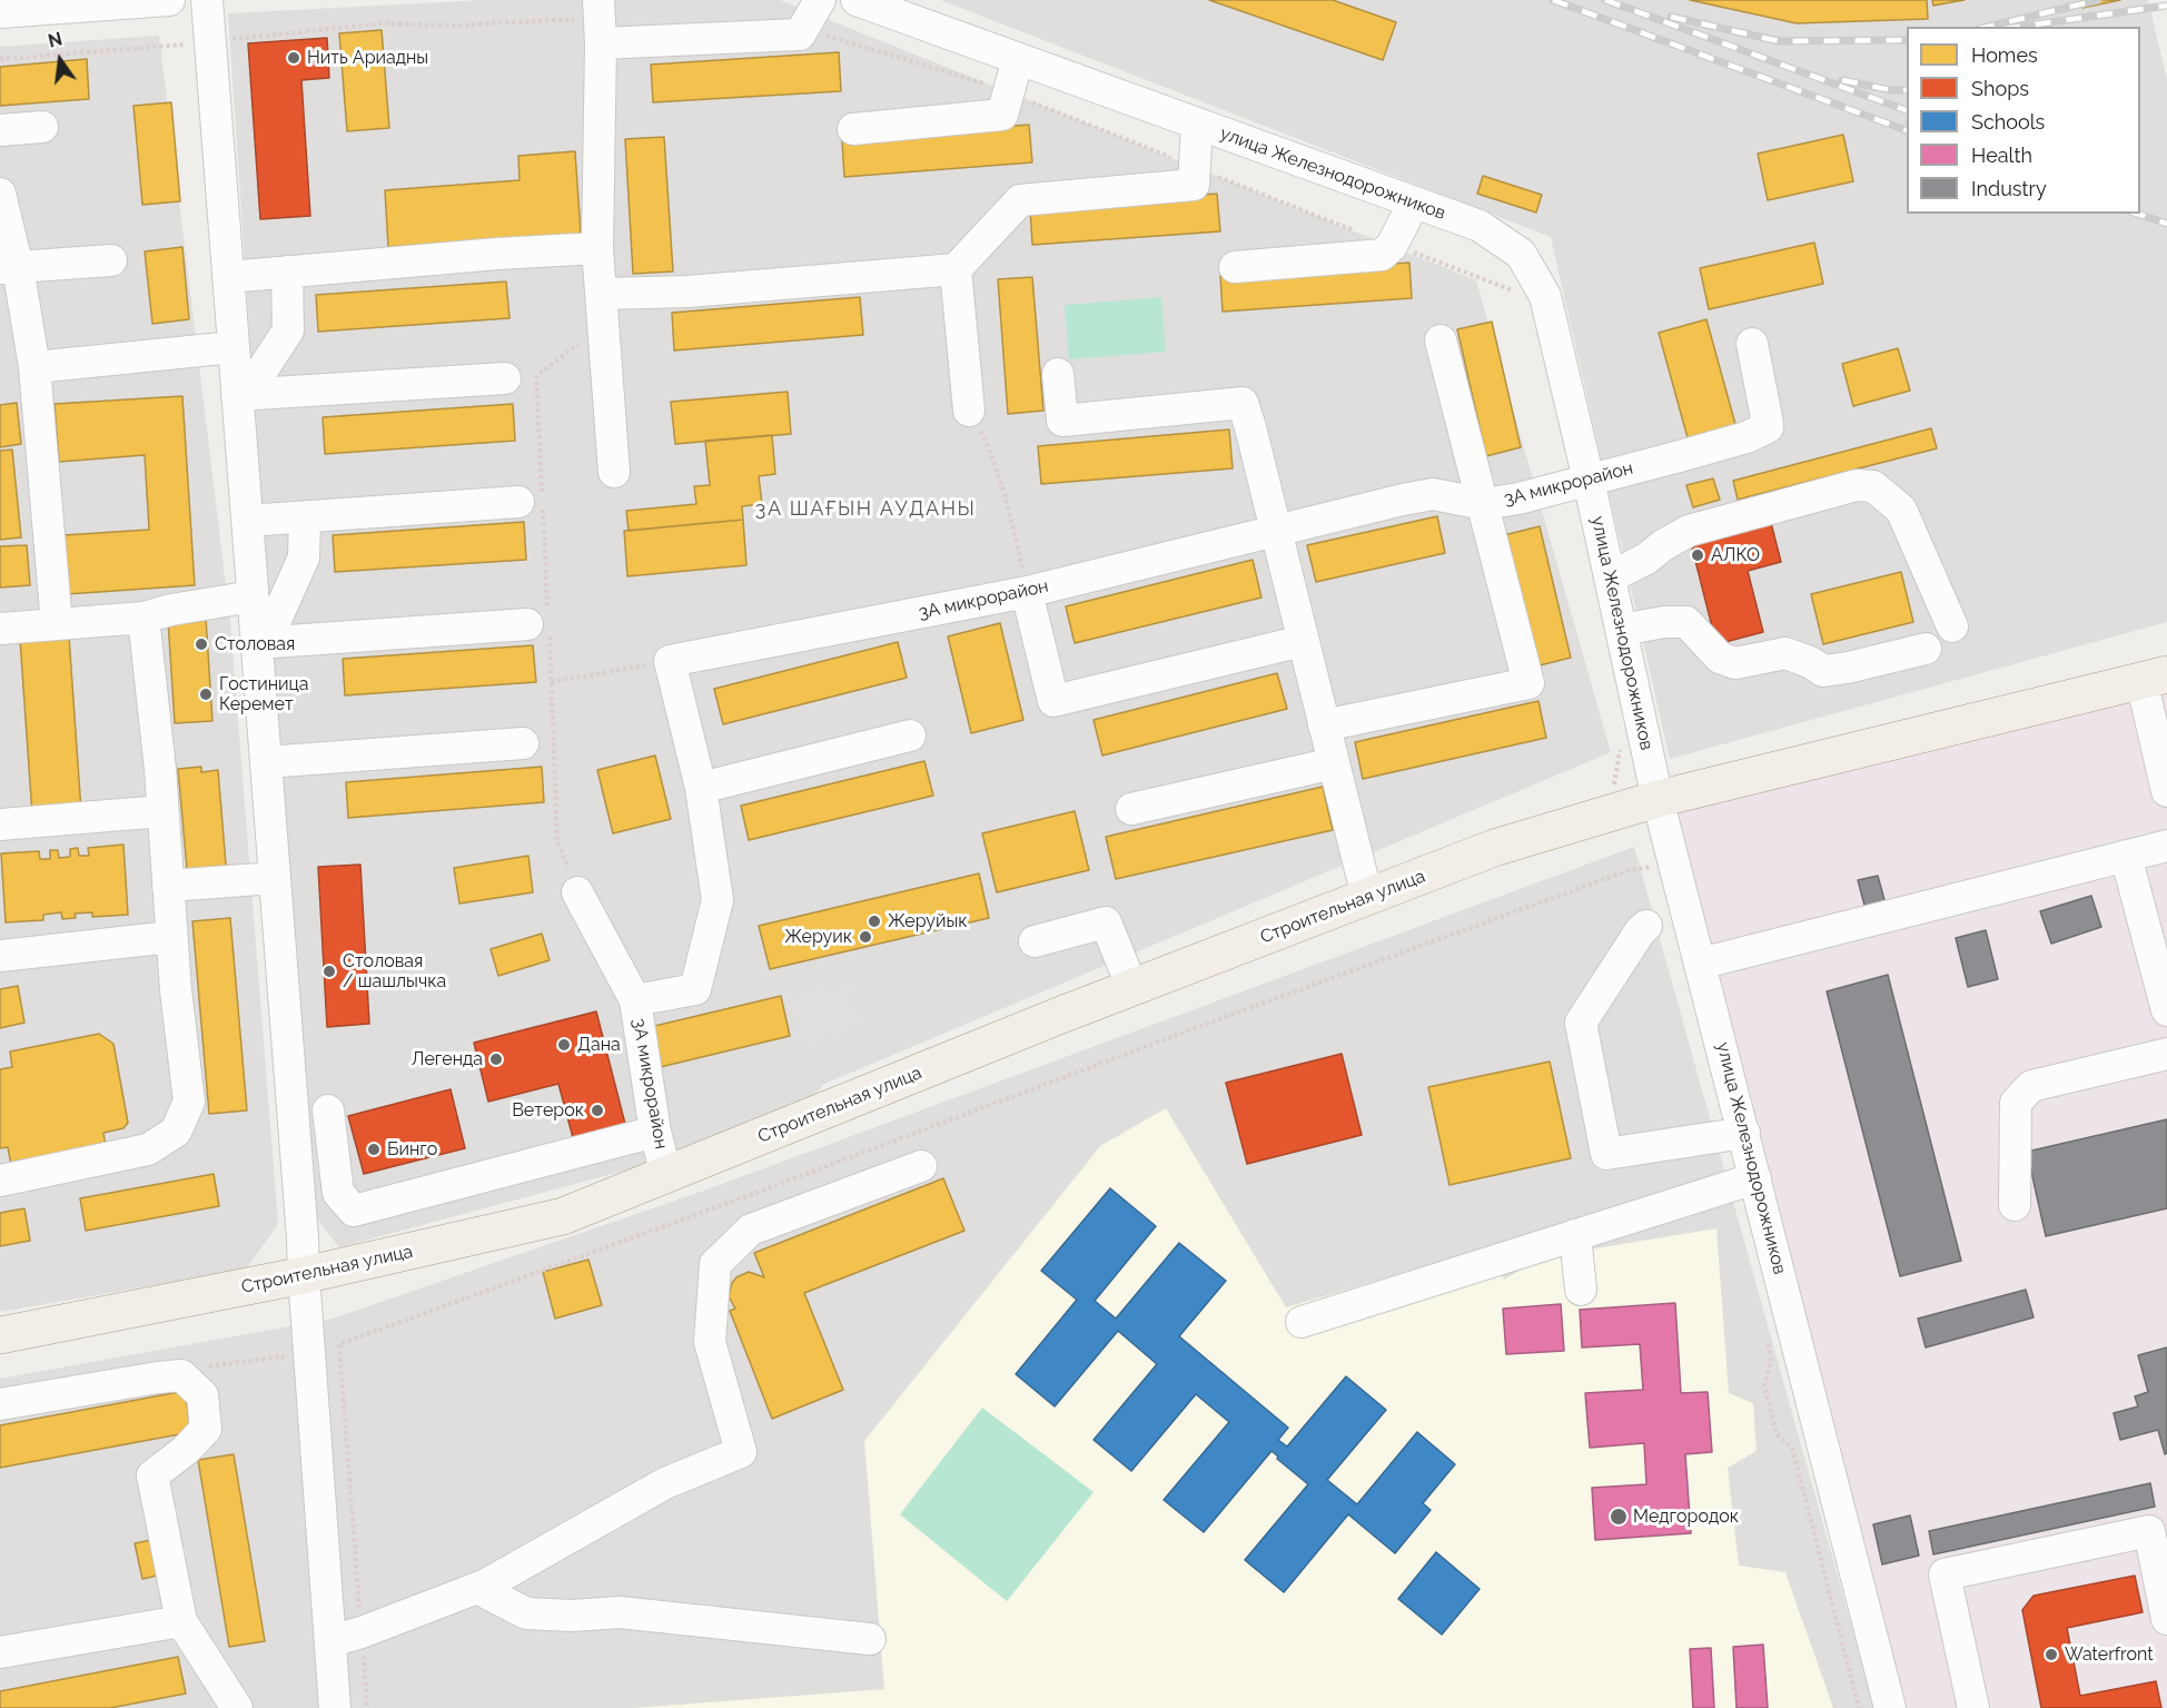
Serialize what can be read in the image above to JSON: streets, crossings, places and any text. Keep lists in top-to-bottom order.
{
  "streets": {
    "main road": ["Строительная улица"],
    "street": ["улица Железнодорожников", "3А микрорайон"]
  },
  "crossings": [
    ["улица Железнодорожников", "3А микрорайон"],
    ["улица Железнодорожников", "Строительная улица"],
    ["3А микрорайон", "Строительная улица"]
  ],
  "districts": ["3А ШАҒЫН АУДАНЫ"],
  "places": [
    "Нить Ариадны",
    "АЛКО",
    "Столовая",
    "Гостиница Керемет",
    "Жеруйык",
    "Жеруик",
    "Столовая / шашлычка",
    "Дана",
    "Легенда",
    "Ветерок",
    "Бинго",
    "Медгородок",
    "Waterfront"
  ],
  "legend": [
    "Homes",
    "Shops",
    "Schools",
    "Health",
    "Industry"
  ],
  "north": "top"
}
